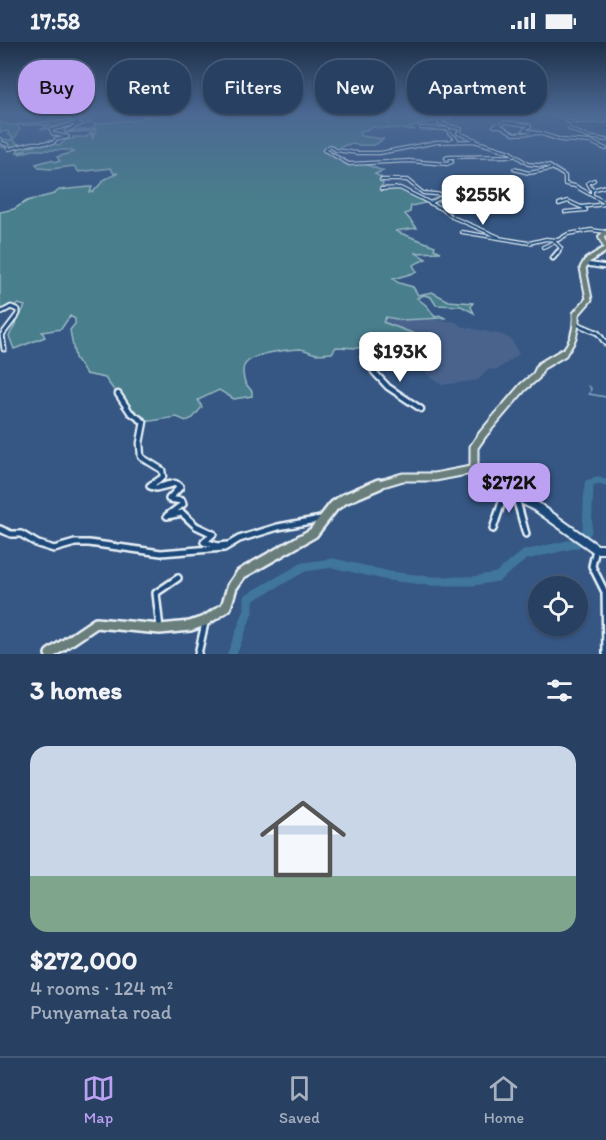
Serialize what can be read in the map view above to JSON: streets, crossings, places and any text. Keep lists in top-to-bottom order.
{
  "page": {
    "status": "17:58",
    "chip": [
      "Buy",
      "Rent",
      "Filters",
      "New",
      "Apartment"
    ],
    "price": ["$255K", "$193K", "$272K"],
    "heading": "3 homes",
    "list": [
      {
        "name": "$272,000",
        "note": "4 rooms · 124 m² · Punyamata road"
      }
    ],
    "tabs": ["Map", "Saved", "Home"]
  }
}
